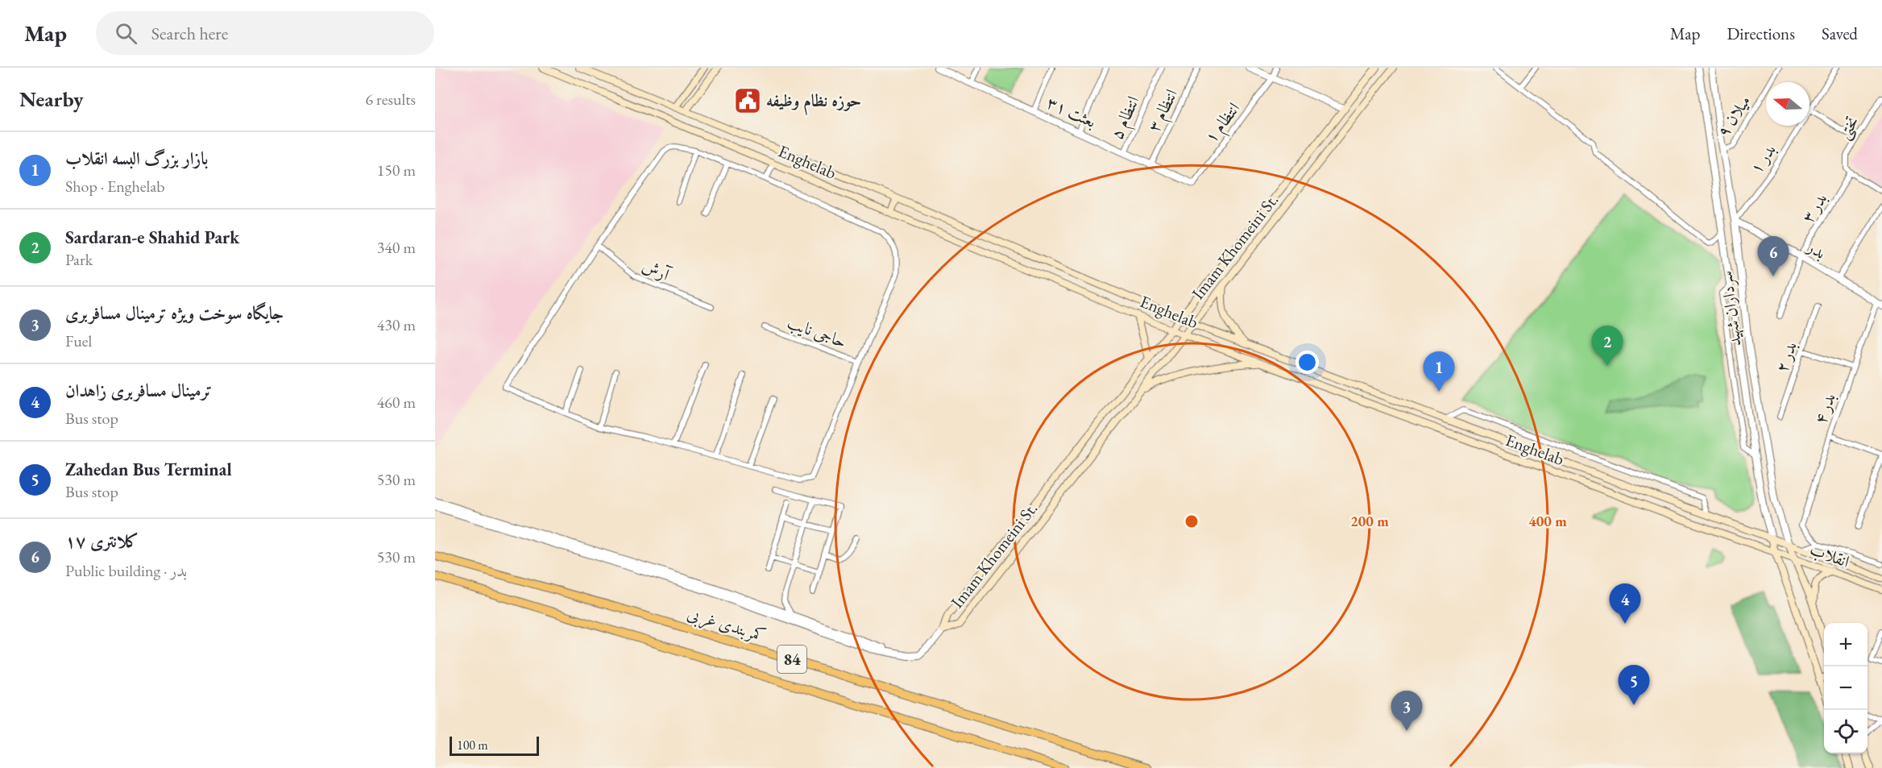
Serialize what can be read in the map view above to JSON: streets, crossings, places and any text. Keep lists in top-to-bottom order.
{
  "streets": {
    "highway": ["کمربندی غربی", "84"],
    "main road": ["Enghelab", "Imam Khomeini St.", "انقلاب"],
    "street": [
      "انتظام ۳",
      "بعثت ۳۱",
      "میلان ۹",
      "انتظام ۵",
      "انتظام ۱",
      "تختی",
      "بدر ۱",
      "بدر ۳",
      "بدر",
      "آرش",
      "سرداران شهید",
      "حاجی نایب",
      "بدر ۲",
      "بدر ۴"
    ]
  },
  "crossings": [
    ["انتظام ۳", "بعثت ۳۱"],
    ["بعثت ۳۱", "انتظام ۵"],
    ["بعثت ۳۱", "انتظام ۱"],
    ["میلان ۹", "سرداران شهید"],
    ["تختی", "بدر ۳"],
    ["بدر ۱", "بدر"],
    ["بدر ۱", "سرداران شهید"],
    ["Enghelab", "Imam Khomeini St."],
    ["Enghelab", "سرداران شهید"],
    ["Enghelab", "انقلاب"],
    ["بدر ۳", "بدر"],
    ["بدر", "سرداران شهید"],
    ["بدر", "بدر ۴"]
  ],
  "places": {
    "public building": ["حوزه نظام وظیفه"]
  },
  "scale_bar": "100 m",
  "north": "left",
  "page": {
    "header": "Map",
    "search": "Search here",
    "nav": ["Map", "Directions", "Saved"],
    "heading": ["Nearby", "6 results"],
    "list": [
      {
        "mark": "1",
        "name": "بازار بزرگ البسه انقلاب",
        "note": "Shop · Enghelab",
        "value": "150 m"
      },
      {
        "mark": "2",
        "name": "Sardaran-e Shahid Park",
        "note": "Park",
        "value": "340 m"
      },
      {
        "mark": "3",
        "name": "جایگاه سوخت ویژه ترمینال مسافربری",
        "note": "Fuel",
        "value": "430 m"
      },
      {
        "mark": "4",
        "name": "ترمینال مسافربری زاهدان",
        "note": "Bus stop",
        "value": "460 m"
      },
      {
        "mark": "5",
        "name": "Zahedan Bus Terminal",
        "note": "Bus stop",
        "value": "530 m"
      },
      {
        "mark": "6",
        "name": "کلانتری ۱۷",
        "note": "Public building · بدر",
        "value": "530 m"
      }
    ],
    "pins": [
      "6",
      "2",
      "1",
      "4",
      "5",
      "3"
    ],
    "map_buttons": ["+", "−"],
    "scale": "100 m"
  },
  "rings": ["200 m", "400 m"]
}
